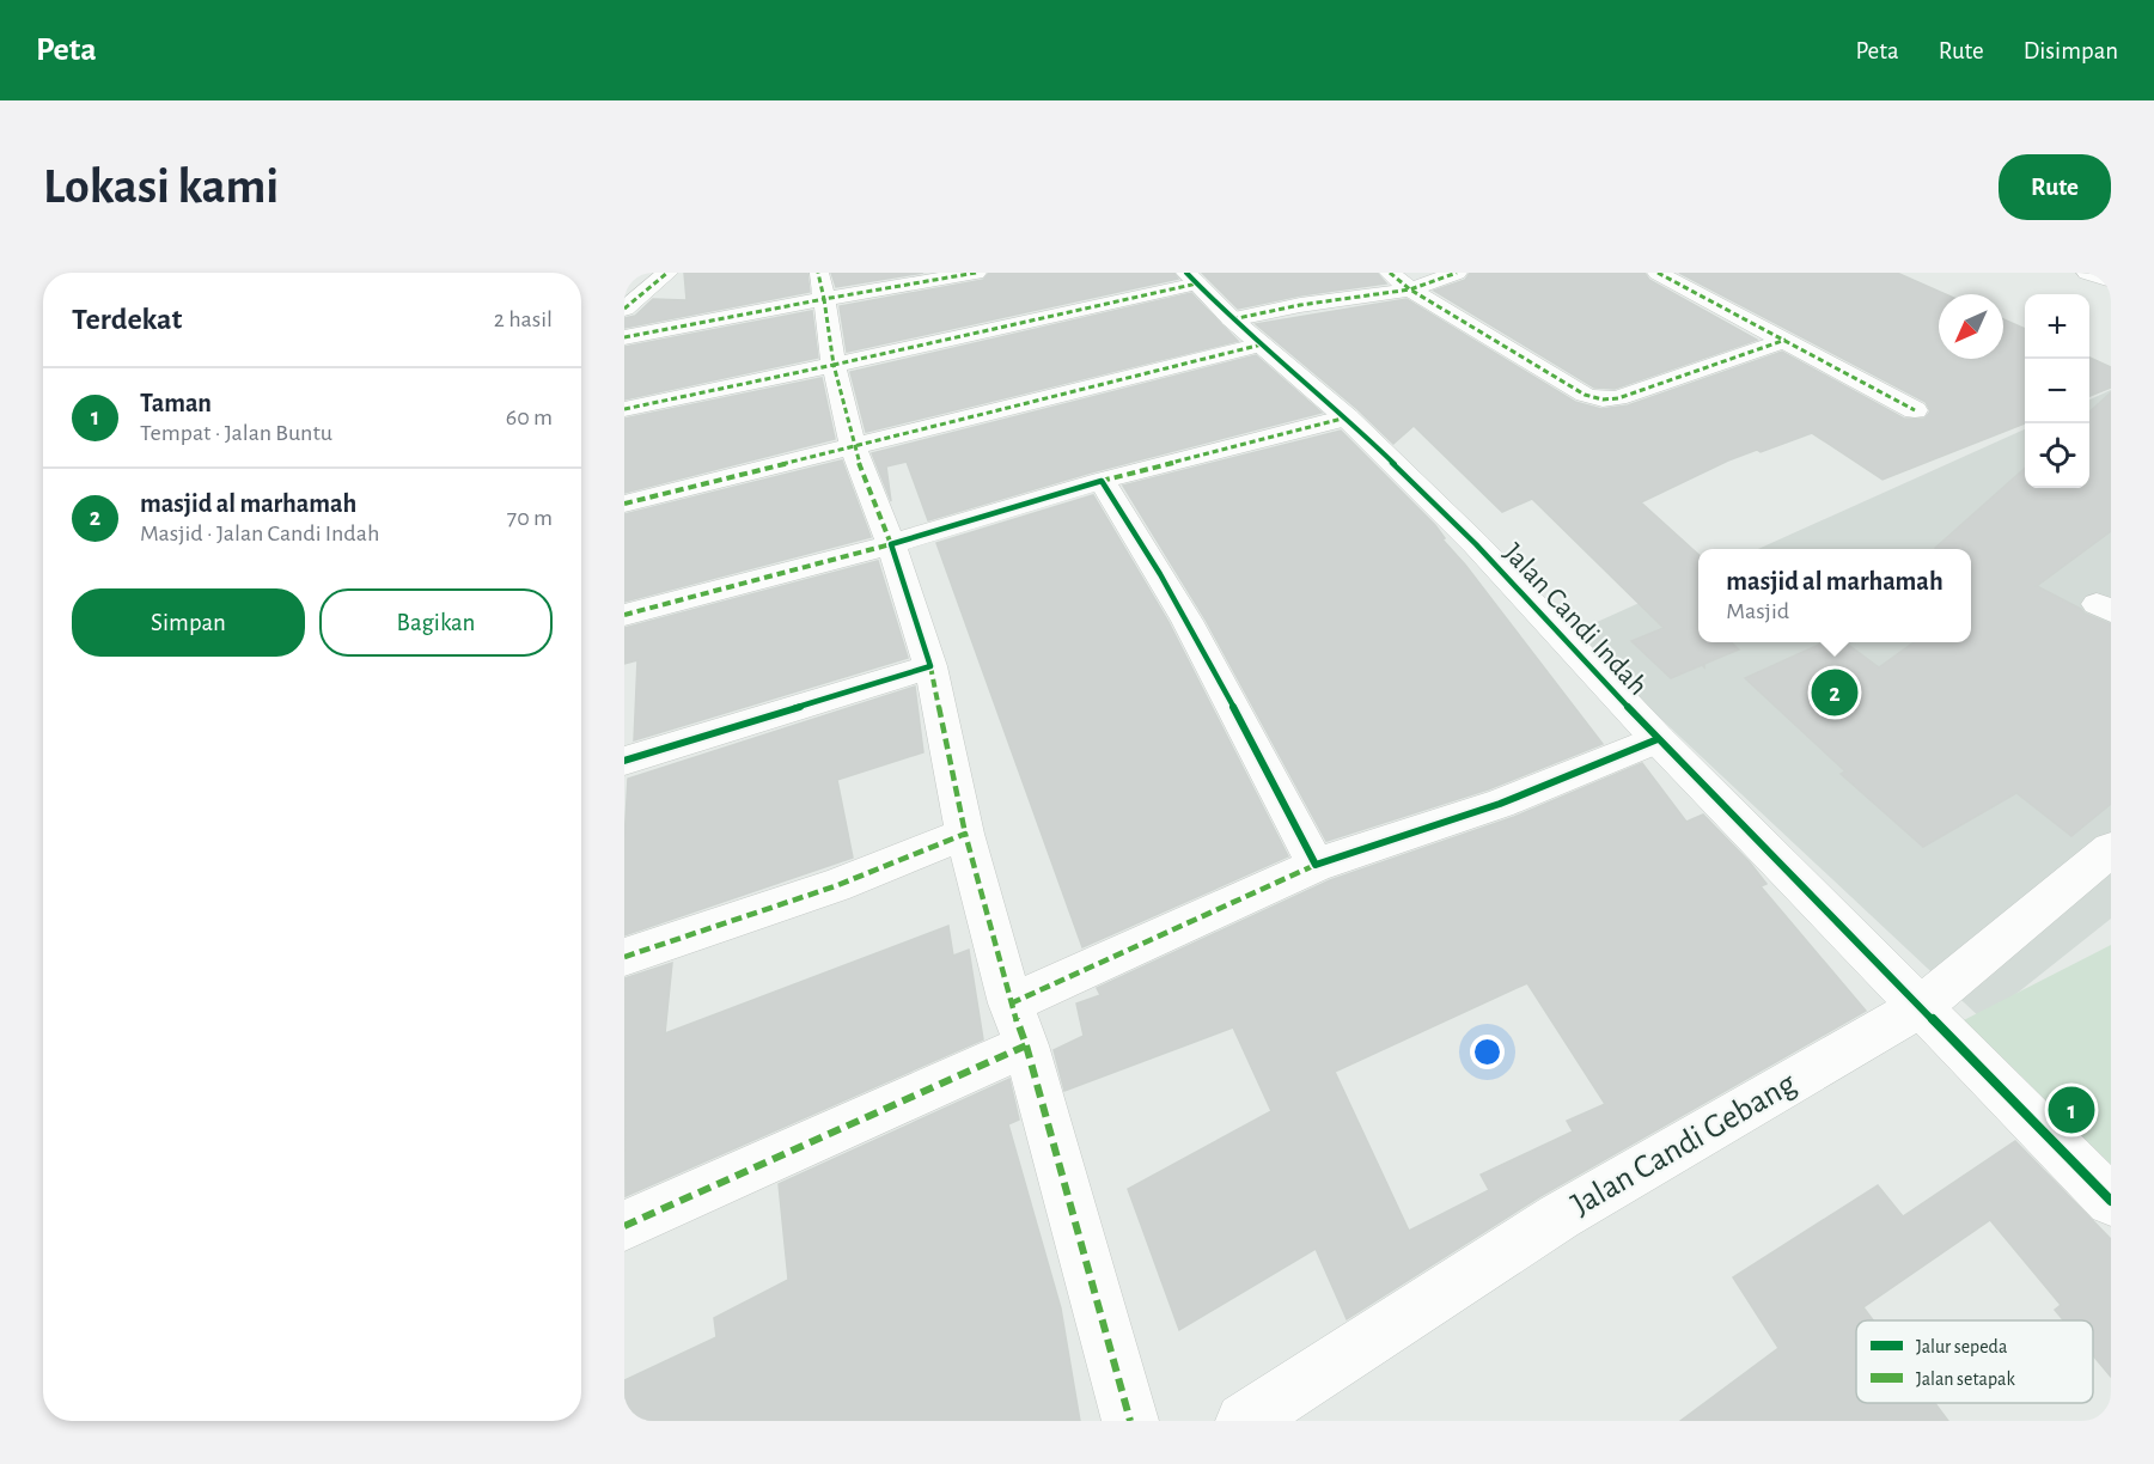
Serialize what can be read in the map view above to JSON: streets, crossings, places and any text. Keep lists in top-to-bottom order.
{
  "streets": {
    "street": ["Jalan Candi Indah", "Jalan Candi Gebang"]
  },
  "crossings": [
    ["Jalan Candi Indah", "Jalan Candi Gebang"]
  ],
  "legend": ["Jalur sepeda", "Jalan setapak"],
  "north": "bottom left",
  "page": {
    "header": "Peta",
    "nav": ["Peta", "Rute", "Disimpan"],
    "buttons": [
      "Rute",
      ["Simpan", "Bagikan"]
    ],
    "title": "Lokasi kami",
    "heading": ["Terdekat", "2 hasil"],
    "map_buttons": ["+", "−"],
    "list": [
      {
        "mark": "1",
        "name": "Taman",
        "note": "Tempat · Jalan Buntu",
        "value": "60 m"
      },
      {
        "mark": "2",
        "name": "masjid al marhamah",
        "note": "Masjid · Jalan Candi Indah",
        "value": "70 m"
      }
    ],
    "popup": ["masjid al marhamah", "Masjid"],
    "pins": ["2", "1"]
  }
}
